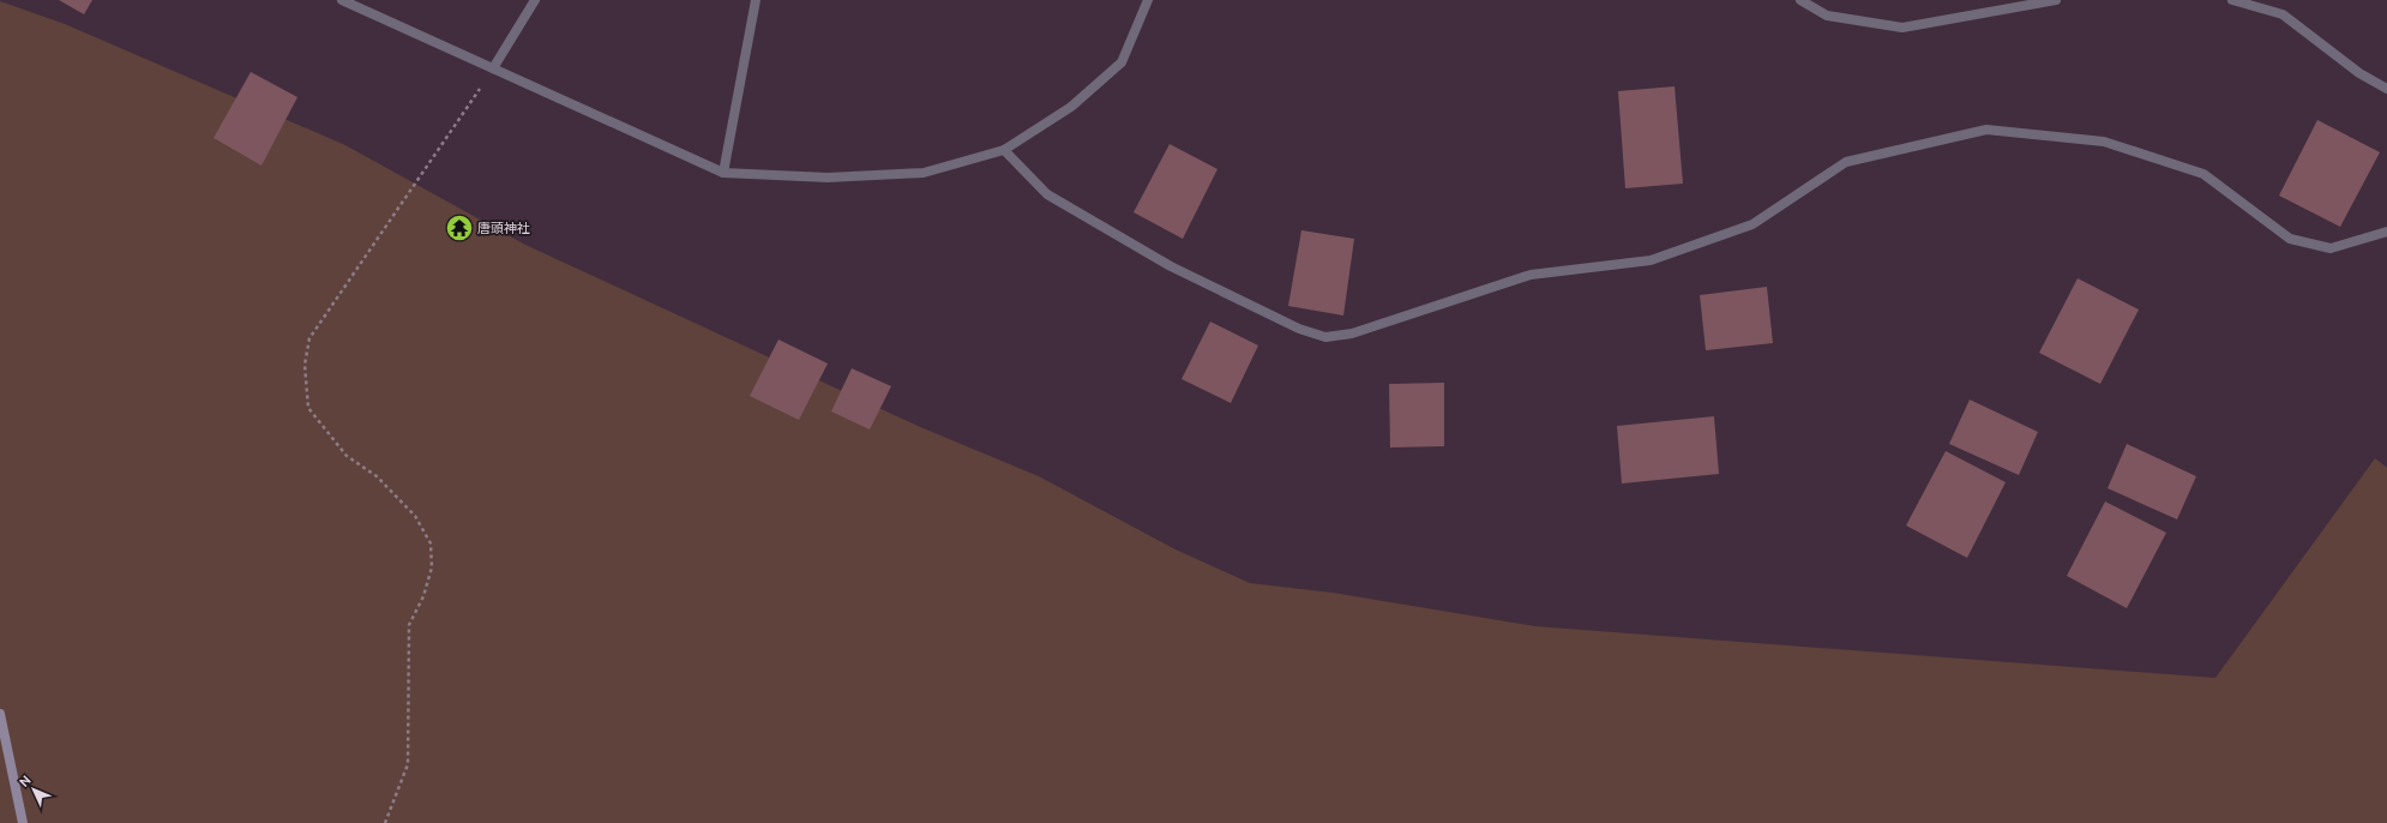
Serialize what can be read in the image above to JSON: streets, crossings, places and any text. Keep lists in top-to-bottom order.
{
  "places": {
    "temple": ["唐頭神社"]
  },
  "north": "top left"
}
